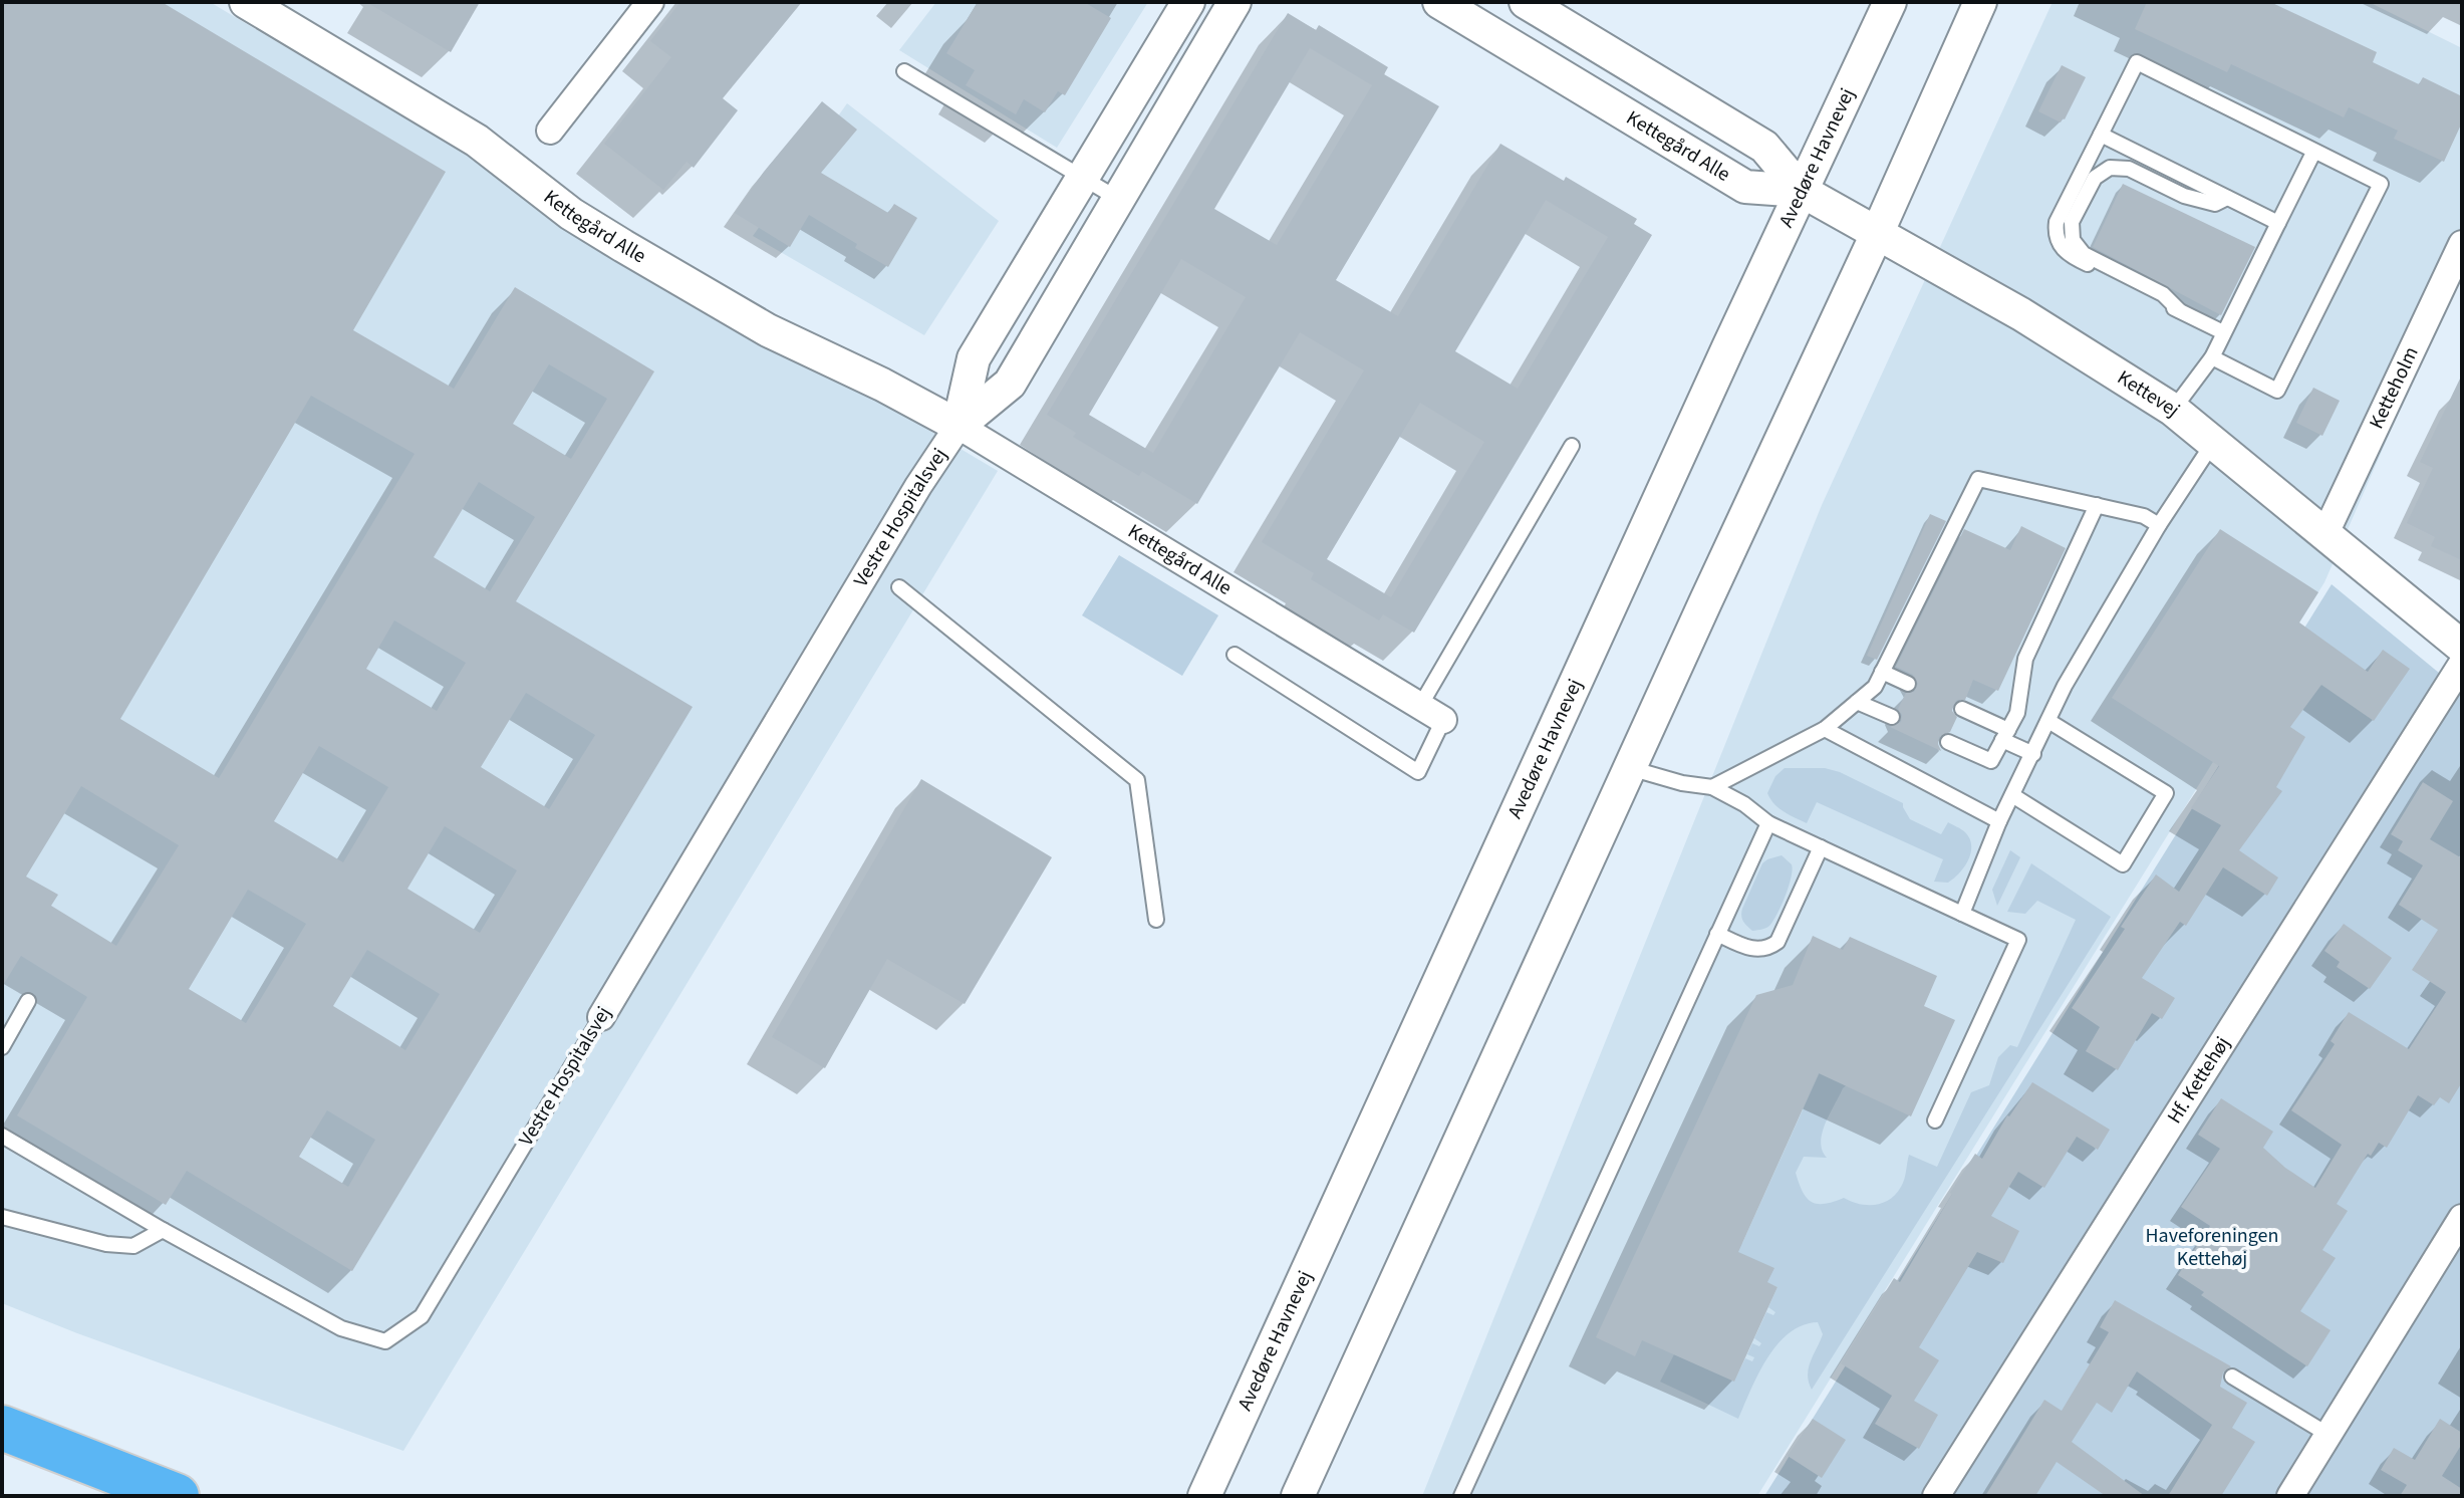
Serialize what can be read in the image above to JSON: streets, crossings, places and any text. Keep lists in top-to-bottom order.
{
  "streets": {
    "street": [
      "Kettegård Alle",
      "Avedøre Havnevej",
      "Ketteholm",
      "Kettevej",
      "Vestre Hospitalsvej",
      "Hf. Kettehøj"
    ]
  },
  "crossings": [
    ["Kettegård Alle", "Avedøre Havnevej"],
    ["Kettegård Alle", "Kettevej"],
    ["Kettegård Alle", "Vestre Hospitalsvej"],
    ["Avedøre Havnevej", "Kettevej"],
    ["Ketteholm", "Kettevej"]
  ],
  "parks": ["Haveforeningen Kettehøj"]
}
